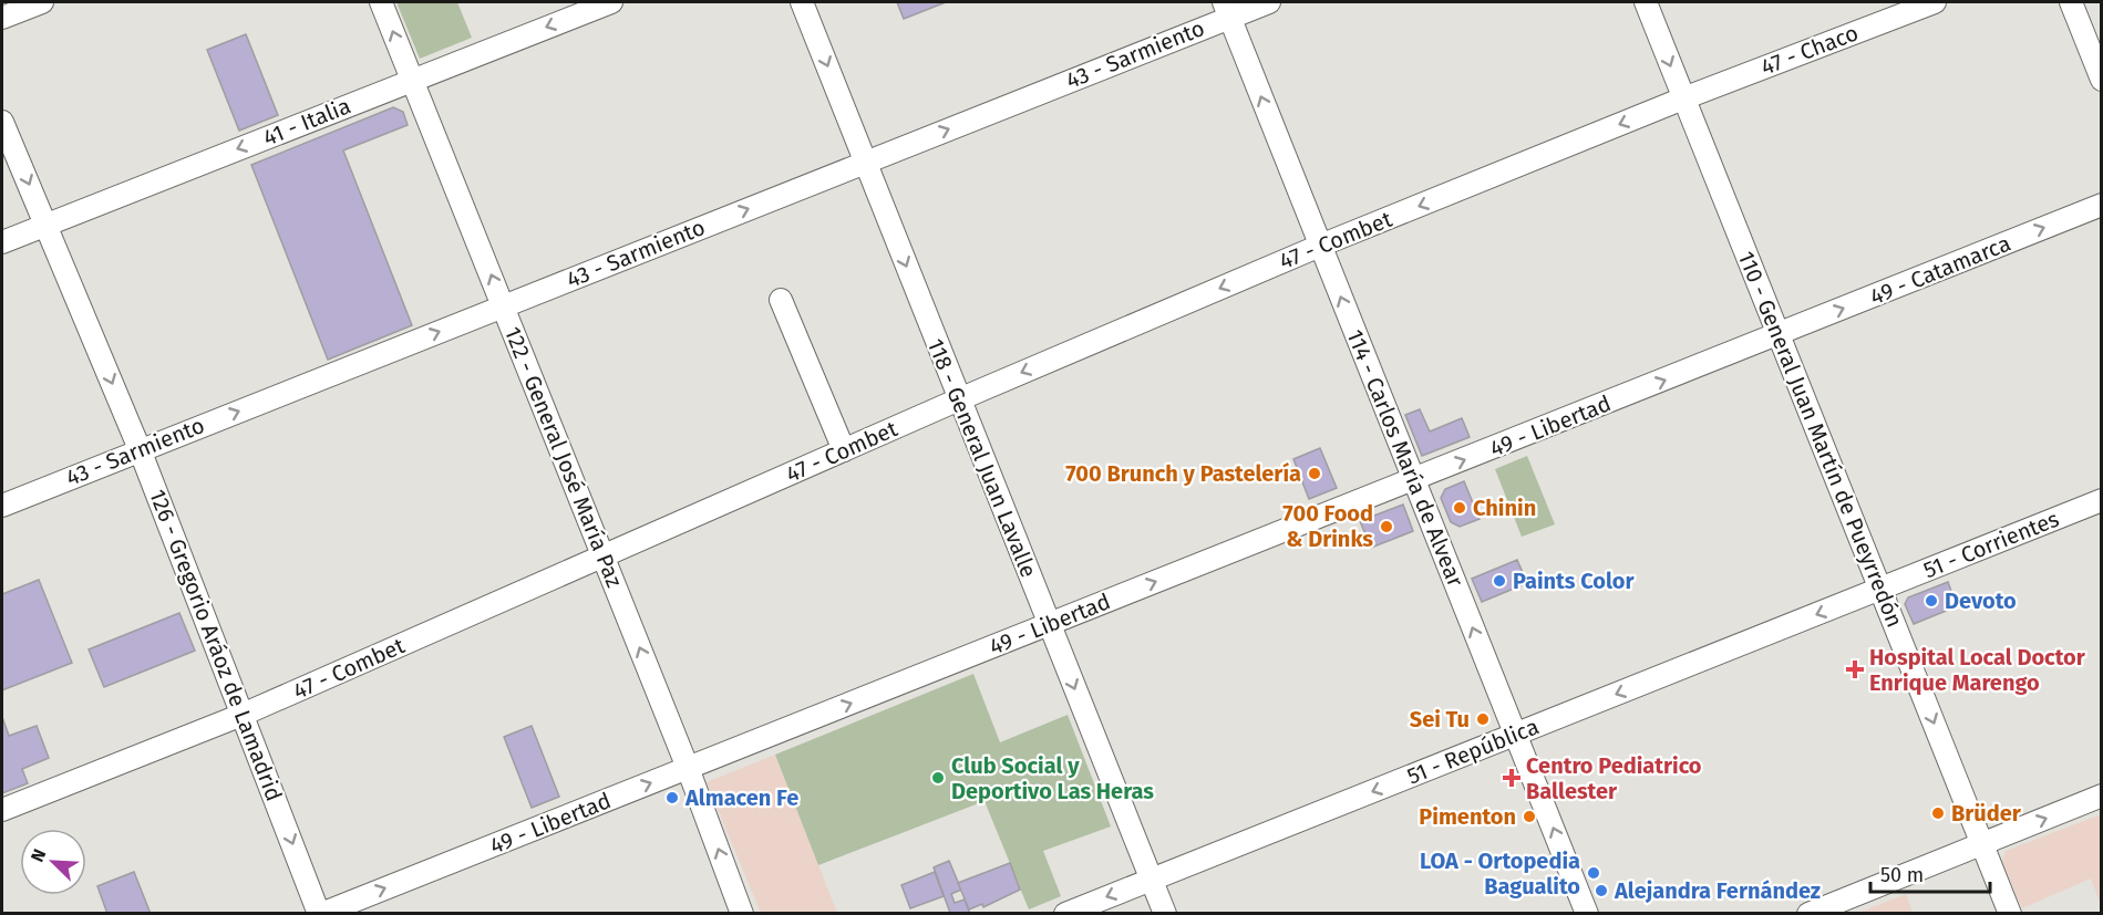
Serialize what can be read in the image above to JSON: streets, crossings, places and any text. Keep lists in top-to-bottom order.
{
  "streets": {
    "street": [
      "47 - Chaco",
      "43 - Sarmiento",
      "41 - Italia",
      "47 - Combet",
      "49 - Catamarca",
      "49 - Libertad",
      "110 - General Juan Martín de Pueyrredón",
      "122 - General José María Paz",
      "118 - General Juan Lavalle",
      "114 - Carlos María de Alvear",
      "51 - Corrientes",
      "126 - Gregorio Aráoz de Lamadrid",
      "51 - República"
    ]
  },
  "crossings": [
    ["47 - Chaco", "47 - Combet"],
    ["47 - Chaco", "110 - General Juan Martín de Pueyrredón"],
    ["43 - Sarmiento", "122 - General José María Paz"],
    ["43 - Sarmiento", "118 - General Juan Lavalle"],
    ["43 - Sarmiento", "114 - Carlos María de Alvear"],
    ["43 - Sarmiento", "126 - Gregorio Aráoz de Lamadrid"],
    ["41 - Italia", "122 - General José María Paz"],
    ["41 - Italia", "126 - Gregorio Aráoz de Lamadrid"],
    ["47 - Combet", "110 - General Juan Martín de Pueyrredón"],
    ["47 - Combet", "122 - General José María Paz"],
    ["47 - Combet", "118 - General Juan Lavalle"],
    ["47 - Combet", "114 - Carlos María de Alvear"],
    ["47 - Combet", "126 - Gregorio Aráoz de Lamadrid"],
    ["49 - Catamarca", "49 - Libertad"],
    ["49 - Catamarca", "110 - General Juan Martín de Pueyrredón"],
    ["49 - Libertad", "110 - General Juan Martín de Pueyrredón"],
    ["49 - Libertad", "122 - General José María Paz"],
    ["49 - Libertad", "118 - General Juan Lavalle"],
    ["49 - Libertad", "114 - Carlos María de Alvear"],
    ["49 - Libertad", "126 - Gregorio Aráoz de Lamadrid"],
    ["110 - General Juan Martín de Pueyrredón", "51 - Corrientes"],
    ["110 - General Juan Martín de Pueyrredón", "51 - República"],
    ["118 - General Juan Lavalle", "51 - República"],
    ["114 - Carlos María de Alvear", "51 - República"],
    ["51 - Corrientes", "51 - República"]
  ],
  "one_way": [
    "43 - Sarmiento",
    "41 - Italia",
    "47 - Combet",
    "49 - Catamarca",
    "49 - Libertad",
    "110 - General Juan Martín de Pueyrredón",
    "122 - General José María Paz",
    "118 - General Juan Lavalle",
    "114 - Carlos María de Alvear",
    "126 - Gregorio Aráoz de Lamadrid",
    "51 - República"
  ],
  "places": {
    "other": [
      "700 Brunch y Pastelería",
      "Chinin",
      "700 Food & Drinks",
      "Paints Color",
      "Devoto",
      "Sei Tu",
      "Club Social y Deportivo Las Heras",
      "Almacen Fe",
      "Brüder",
      "Pimenton",
      "LOA - Ortopedia Bagualito",
      "Alejandra Fernández"
    ],
    "health": ["Hospital Local Doctor Enrique Marengo", "Centro Pediatrico Ballester"]
  },
  "scale_bar": "50 m",
  "north": "top left"
}
